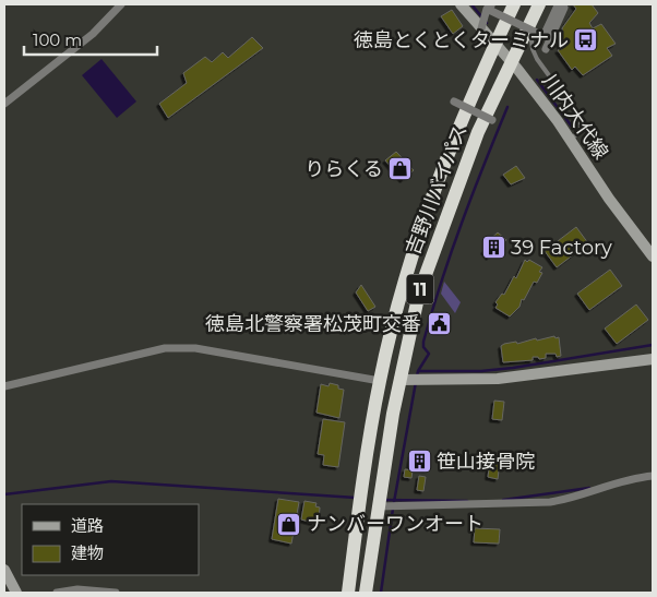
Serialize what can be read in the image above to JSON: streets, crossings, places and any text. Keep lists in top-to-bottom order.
{
  "streets": {
    "highway": ["吉野川バイパス", "11"],
    "main road": ["川内大代線"]
  },
  "crossings": [
    ["川内大代線", "吉野川バイパス"]
  ],
  "places": {
    "bus stop": ["徳島とくとくターミナル"],
    "shop": ["りらくる", "ナンバーワンオート"],
    "building": ["39 Factory", "笹山接骨院"],
    "public building": ["徳島北警察署松茂町交番"]
  },
  "legend": ["道路", "建物"],
  "scale_bar": "100 m"
}
